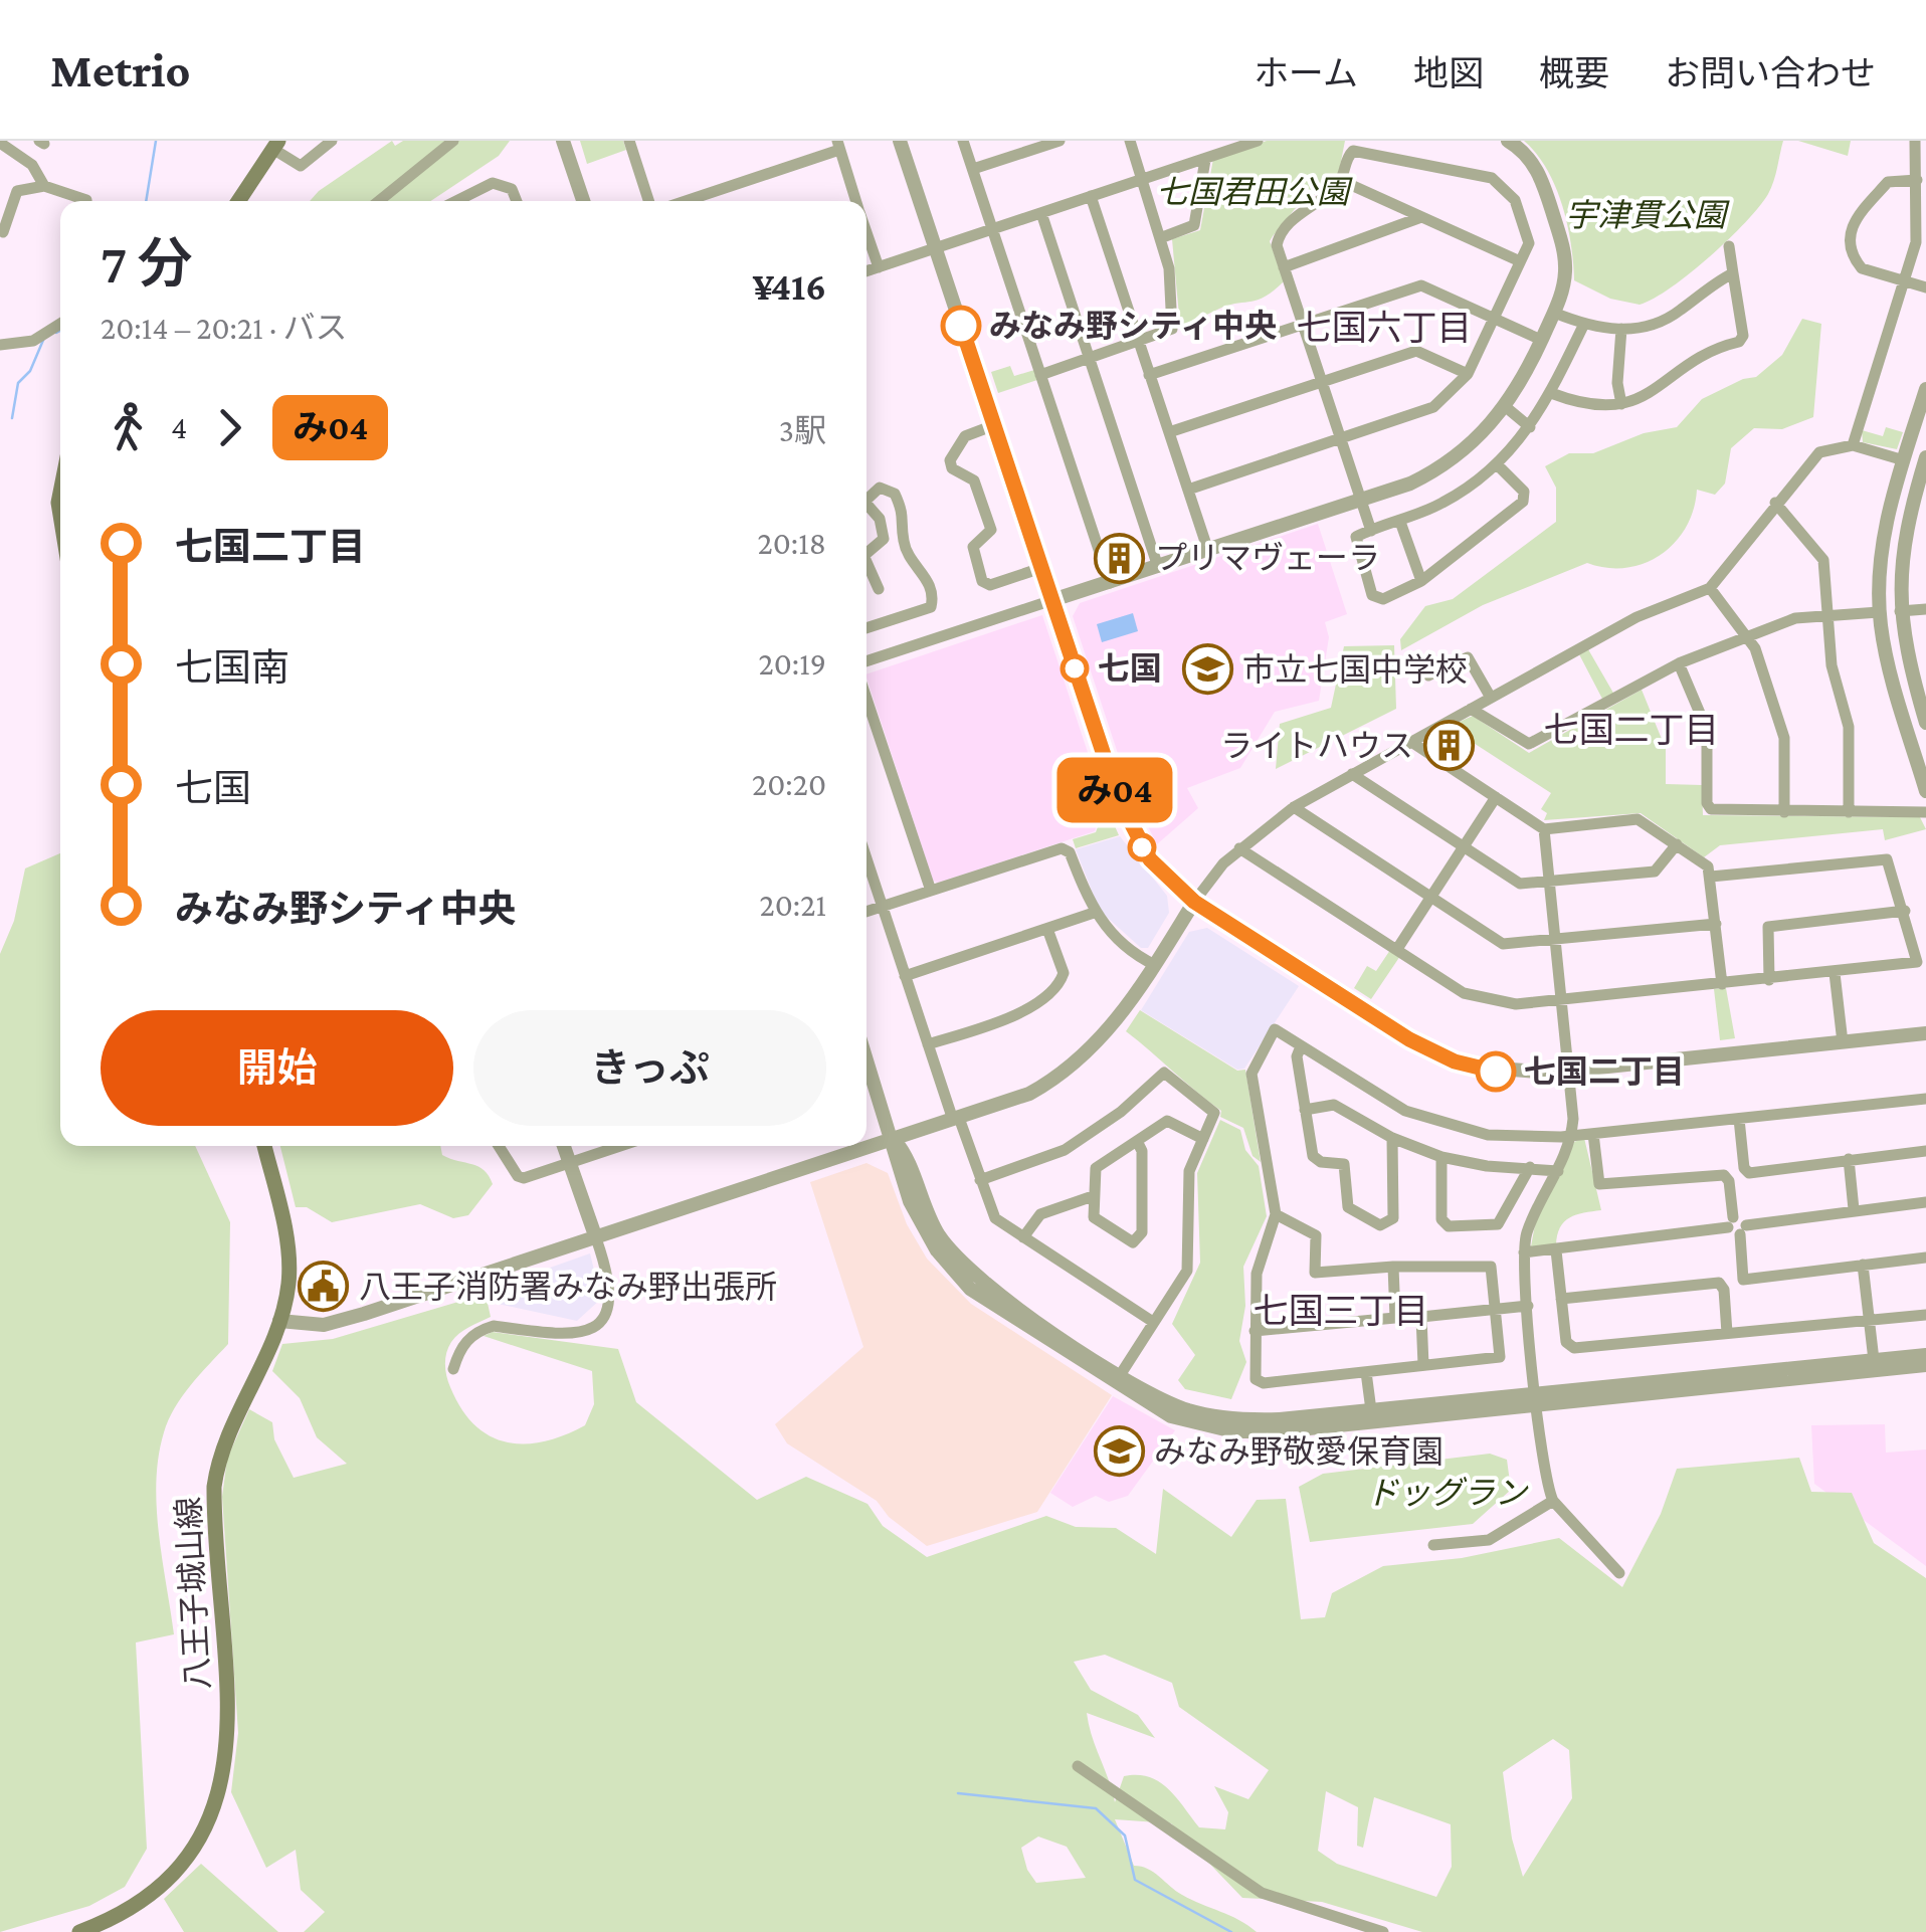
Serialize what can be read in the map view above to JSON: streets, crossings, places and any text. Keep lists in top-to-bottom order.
{
  "streets": {
    "main road": ["八王子城山線"]
  },
  "districts": ["七国六丁目", "七国二丁目", "七国三丁目"],
  "parks": ["七国君田公園", "宇津貫公園", "ドッグラン"],
  "places": {
    "other": ["みなみ野シティ中央", "七国", "七国二丁目"],
    "building": ["プリマヴェーラ", "ライトハウス"],
    "school or university": ["市立七国中学校", "みなみ野敬愛保育園"],
    "public building": ["八王子消防署みなみ野出張所"]
  },
  "lines": ["bus line み04"],
  "page": {
    "header": "Metrio",
    "nav": [
      "ホーム",
      "地図",
      "概要",
      "お問い合わせ"
    ],
    "on_map": "み04",
    "heading": ["7 分", "20:14 – 20:21 · バス", "¥416"],
    "legs": ["4", "み04", "3駅"],
    "list": [
      {
        "name": "七国二丁目",
        "value": "20:18"
      },
      {
        "name": "七国南",
        "value": "20:19"
      },
      {
        "name": "七国",
        "value": "20:20"
      },
      {
        "name": "みなみ野シティ中央",
        "value": "20:21"
      }
    ],
    "buttons": ["開始", "きっぷ"]
  }
}
